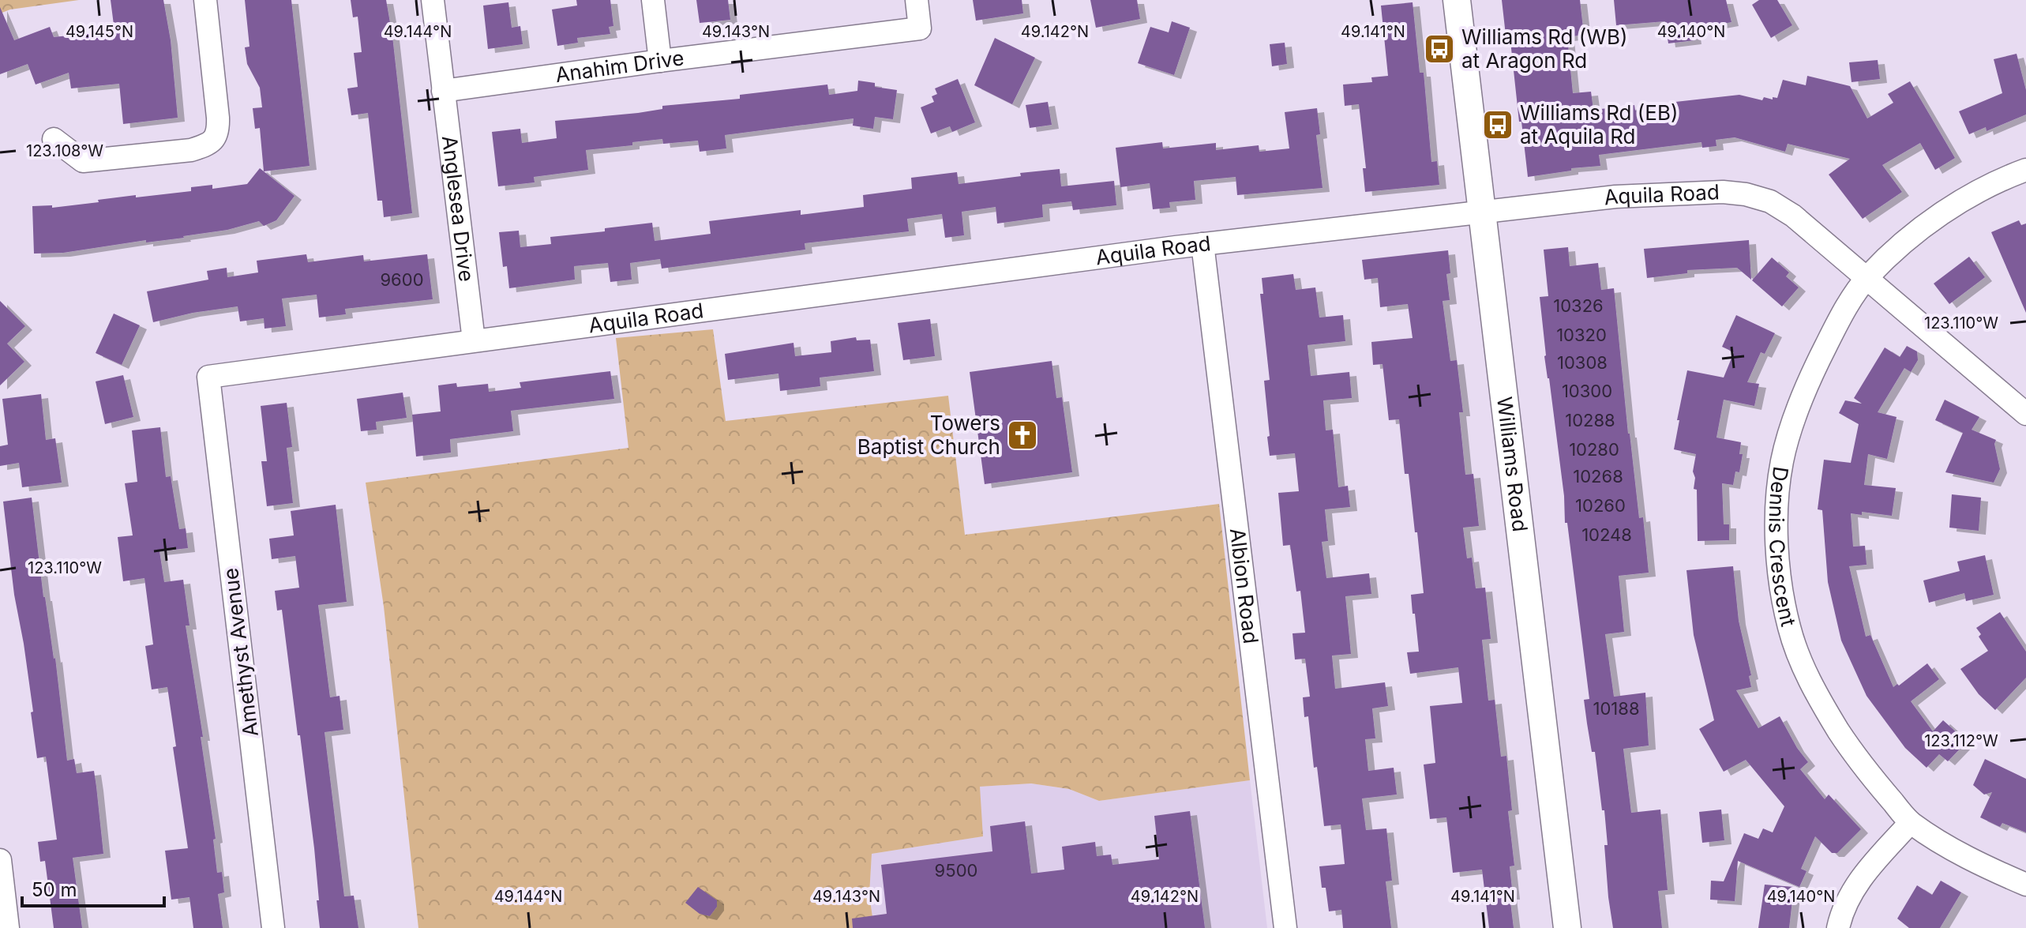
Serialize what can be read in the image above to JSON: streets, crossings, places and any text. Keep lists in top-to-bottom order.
{
  "streets": {
    "street": [
      "Anahim Drive",
      "Aquila Road",
      "Anglesea Drive",
      "Williams Road",
      "Dennis Crescent",
      "Albion Road",
      "Amethyst Avenue"
    ]
  },
  "crossings": [
    ["Anahim Drive", "Anglesea Drive"],
    ["Aquila Road", "Anglesea Drive"],
    ["Aquila Road", "Williams Road"],
    ["Aquila Road", "Dennis Crescent"],
    ["Aquila Road", "Albion Road"],
    ["Aquila Road", "Amethyst Avenue"]
  ],
  "places": {
    "bus stop": ["Williams Rd (WB) at Aragon Rd", "Williams Rd (EB) at Aquila Rd"],
    "church": ["Towers Baptist Church"]
  },
  "house_numbers": [
    "9600",
    "10326",
    "10320",
    "10308",
    "10300",
    "10288",
    "10280",
    "10268",
    "10260",
    "10248",
    "10188",
    "9500"
  ],
  "scale_bar": "50 m",
  "coordinates": [
    "49.145°N",
    "49.144°N",
    "49.143°N",
    "49.142°N",
    "49.141°N",
    "49.140°N",
    "123.108°W",
    "123.110°W",
    "123.112°W"
  ]
}
